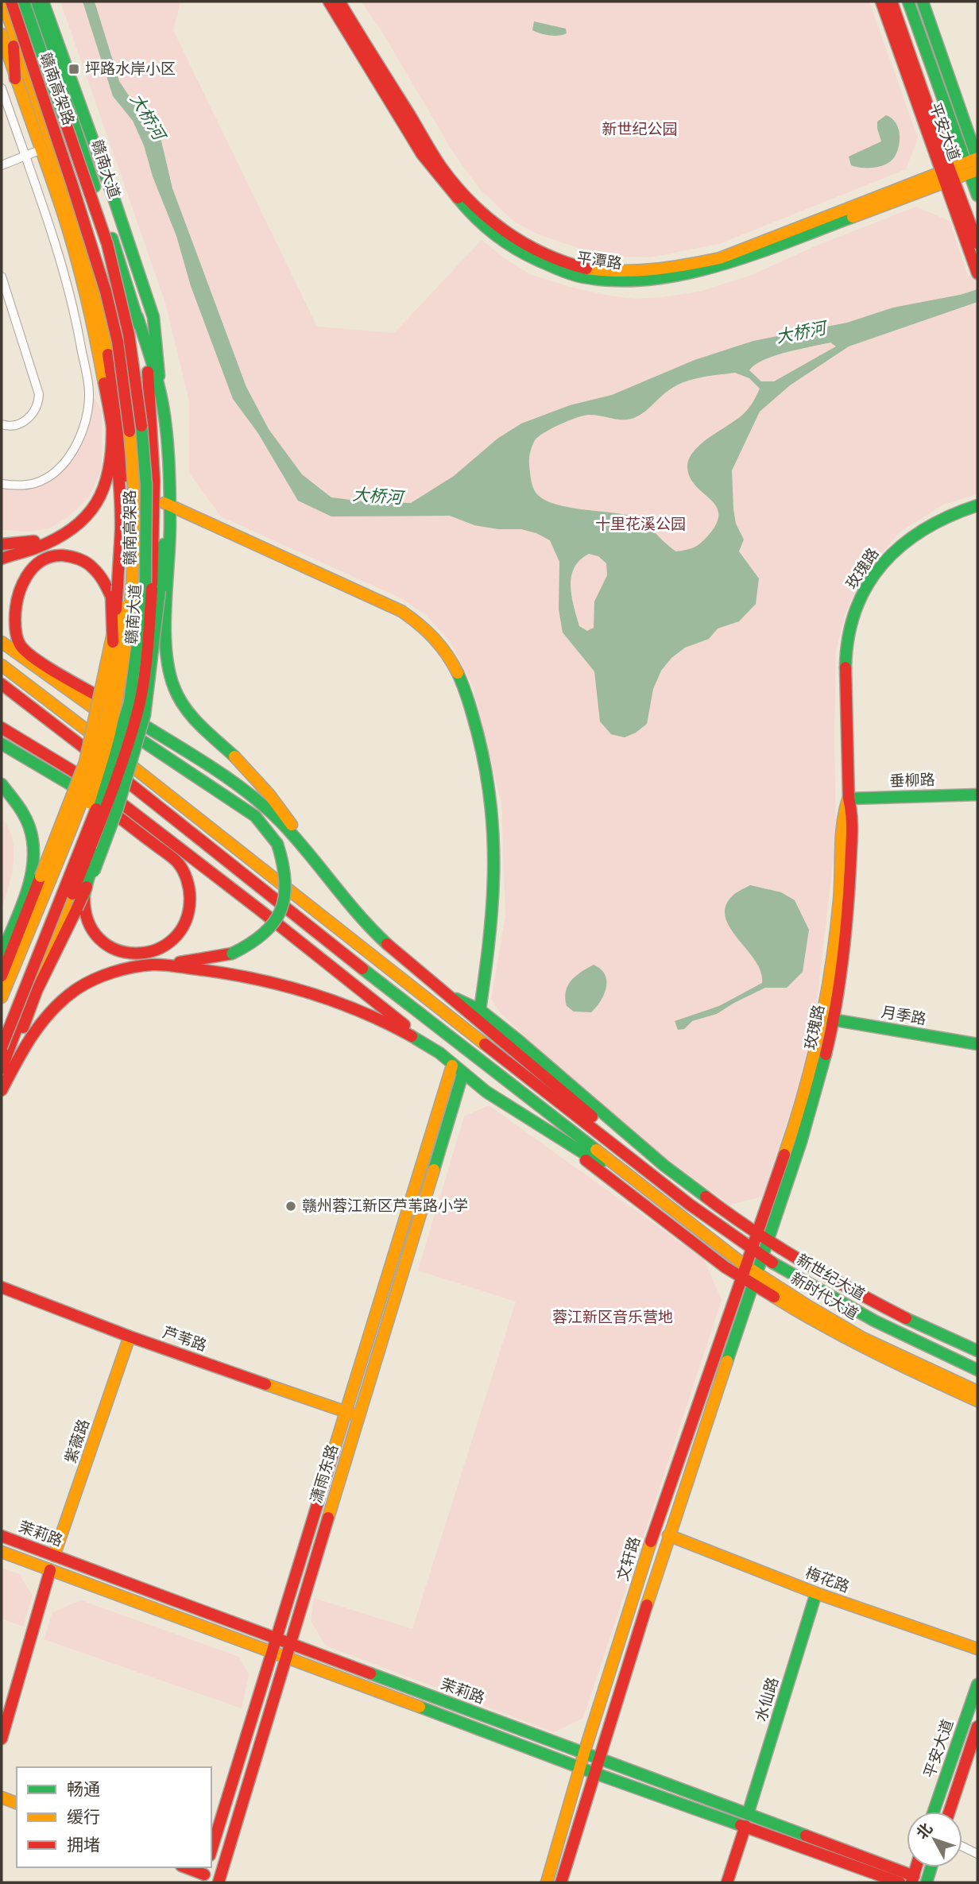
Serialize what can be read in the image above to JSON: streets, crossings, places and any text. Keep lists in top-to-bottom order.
{
  "streets": {
    "main road": [
      "赣南高架路",
      "平安大道",
      "赣南大道",
      "平潭路",
      "玫瑰路",
      "垂柳路",
      "月季路",
      "新世纪大道",
      "新时代大道",
      "芦苇路",
      "紫薇路",
      "潇雨东路",
      "茉莉路",
      "文轩路",
      "梅花路",
      "水仙路"
    ]
  },
  "crossings": [
    ["平安大道", "平潭路"],
    ["玫瑰路", "垂柳路"],
    ["玫瑰路", "月季路"],
    ["玫瑰路", "新世纪大道"],
    ["玫瑰路", "文轩路"],
    ["新世纪大道", "文轩路"],
    ["新时代大道", "文轩路"],
    ["芦苇路", "紫薇路"],
    ["芦苇路", "潇雨东路"],
    ["紫薇路", "茉莉路"],
    ["潇雨东路", "茉莉路"],
    ["茉莉路", "文轩路"],
    ["茉莉路", "水仙路"],
    ["文轩路", "梅花路"],
    ["梅花路", "水仙路"]
  ],
  "water": ["大桥河"],
  "parks": ["新世纪公园", "十里花溪公园", "蓉江新区音乐营地"],
  "places": {
    "transit": ["坪路水岸小区"],
    "other": ["赣州蓉江新区芦苇路小学"]
  },
  "legend": ["畅通", "缓行", "拥堵"],
  "north": "top left"
}
